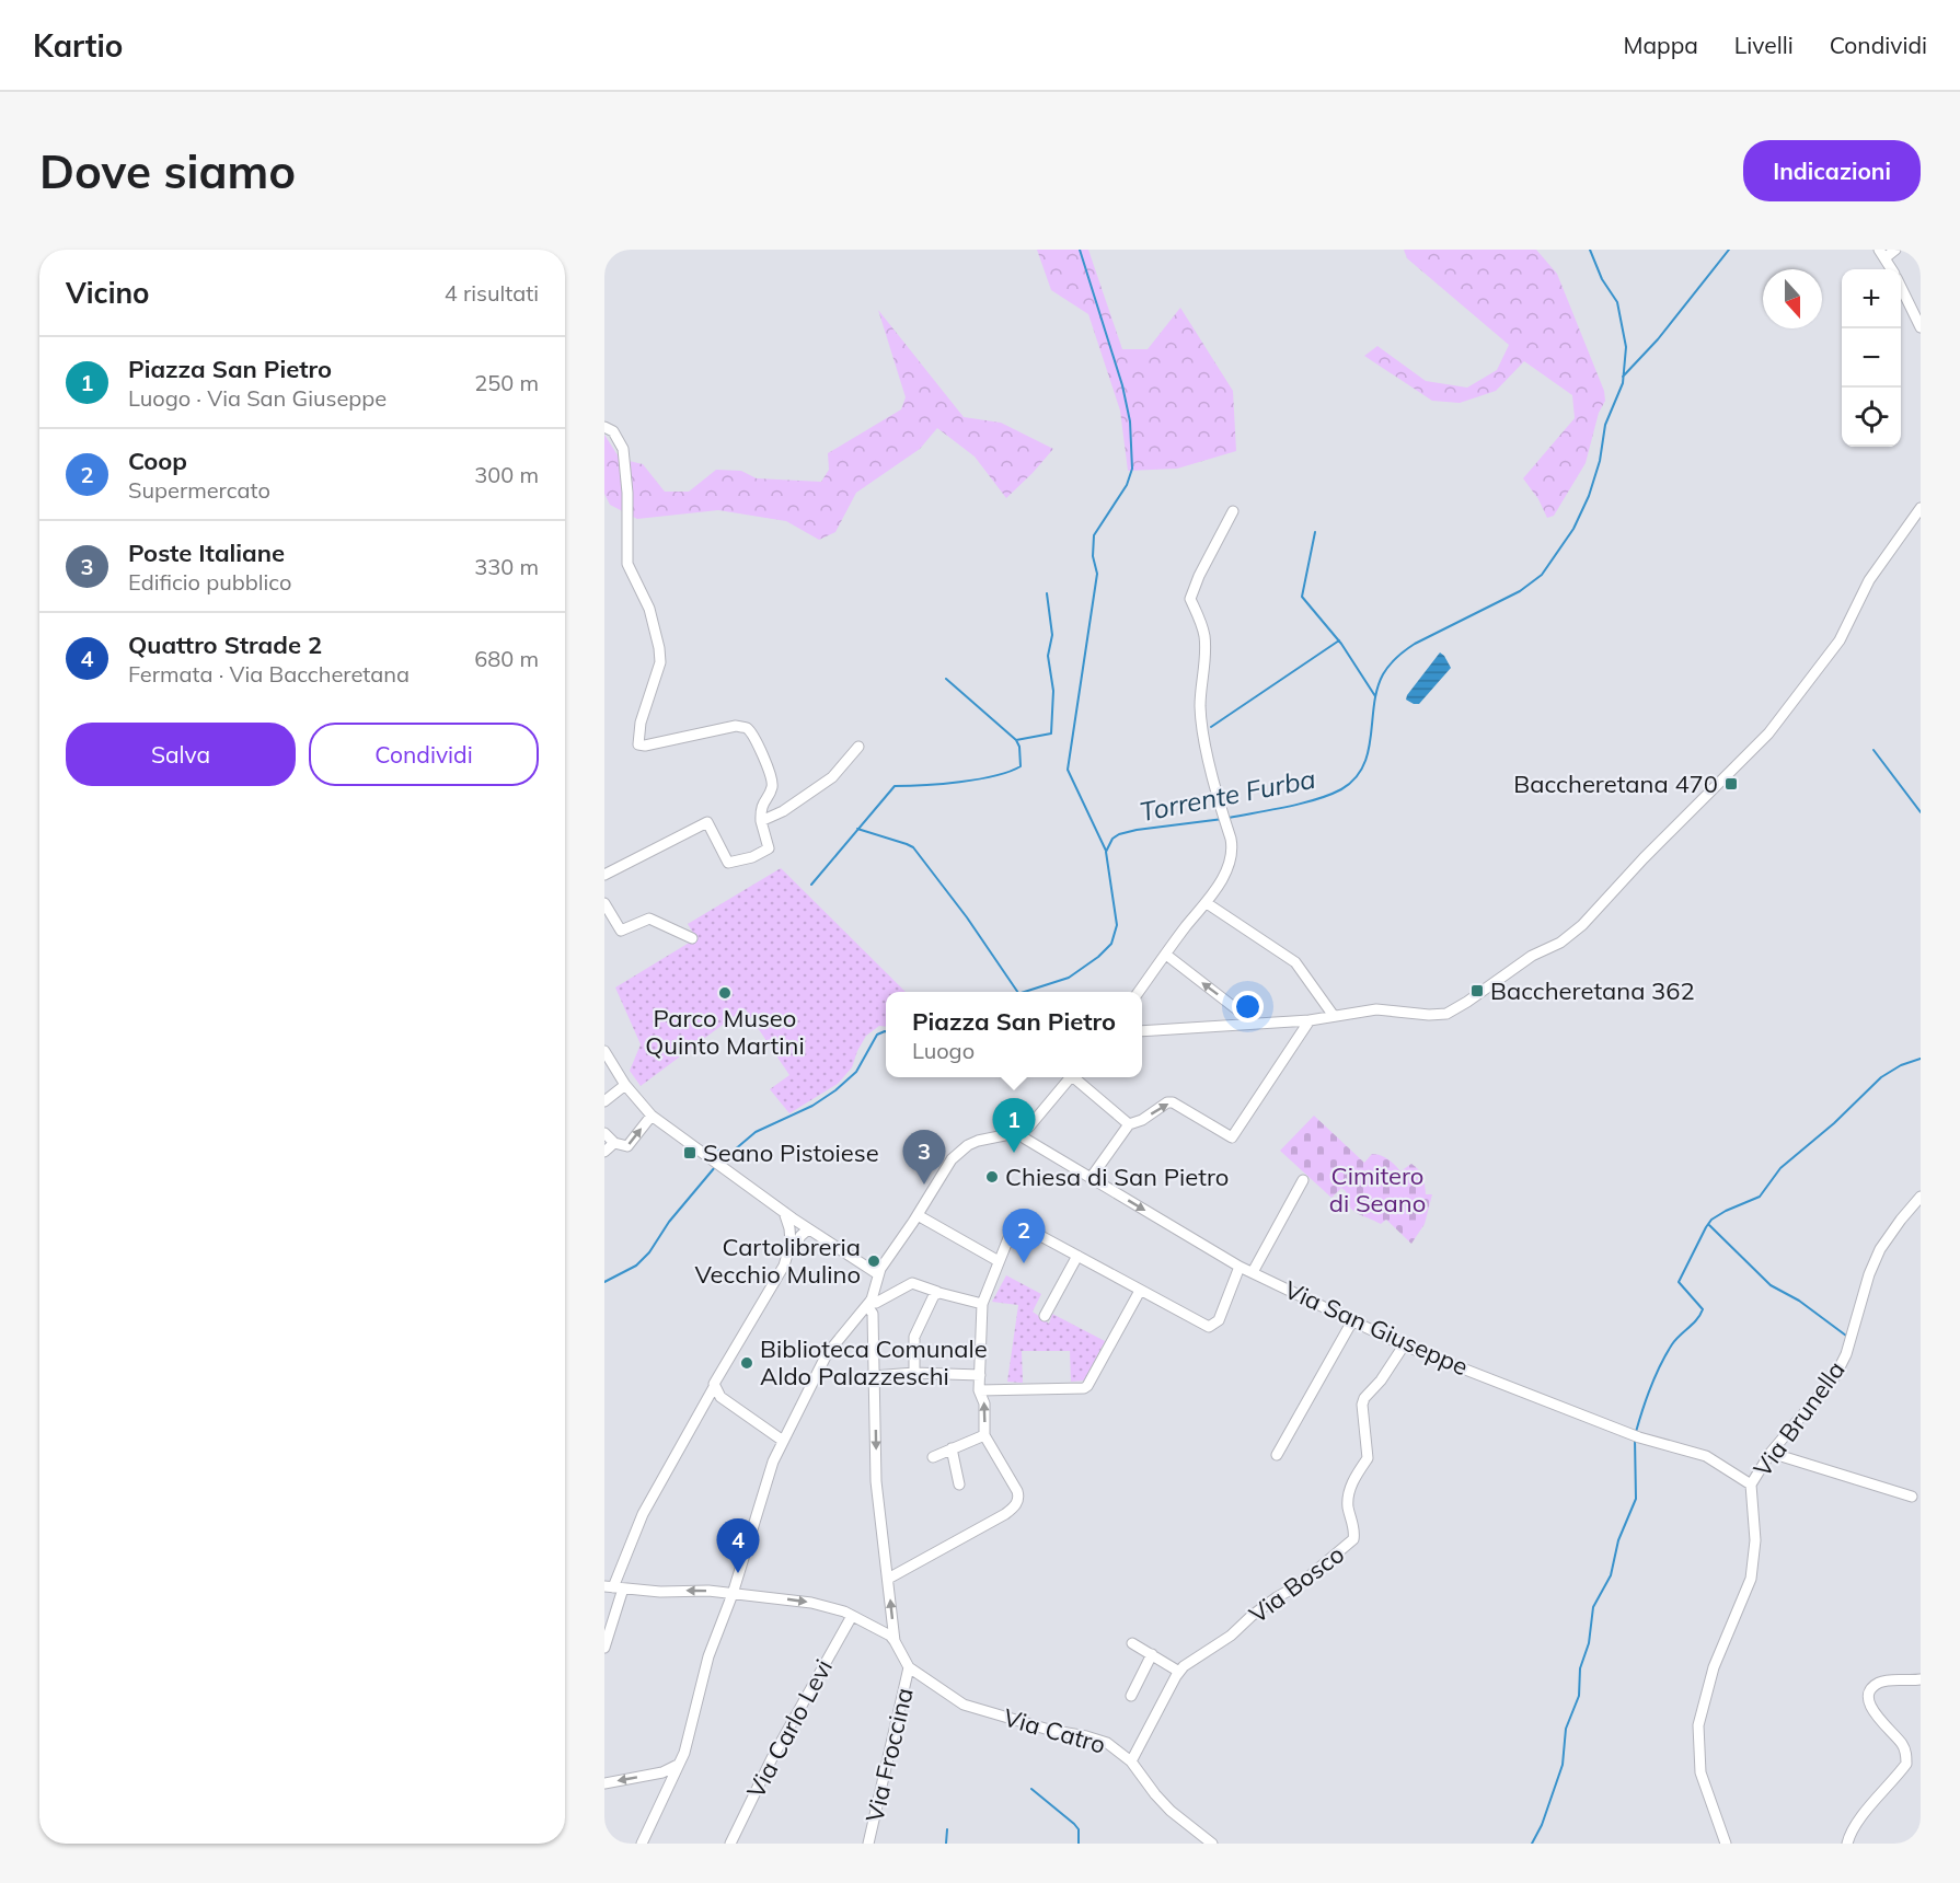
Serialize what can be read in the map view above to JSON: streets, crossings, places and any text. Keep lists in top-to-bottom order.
{
  "streets": {
    "street": [
      "Via San Giuseppe",
      "Via Brunella",
      "Via Bosco",
      "Via Carlo Levi",
      "Via Catro",
      "Via Froccina"
    ]
  },
  "crossings": [
    ["Via San Giuseppe", "Via Brunella"],
    ["Via San Giuseppe", "Via Bosco"],
    ["Via Bosco", "Via Catro"],
    ["Via Catro", "Via Froccina"]
  ],
  "water": ["Torrente Furba"],
  "parks": ["Cimitero di Seano"],
  "places": {
    "transit": ["Baccheretana 470", "Baccheretana 362", "Seano Pistoiese"],
    "other": [
      "Parco Museo Quinto Martini",
      "Chiesa di San Pietro",
      "Cartolibreria Vecchio Mulino",
      "Biblioteca Comunale Aldo Palazzeschi"
    ]
  },
  "north": "bottom",
  "page": {
    "header": "Kartio",
    "nav": ["Mappa", "Livelli", "Condividi"],
    "buttons": [
      "Indicazioni",
      ["Salva", "Condividi"]
    ],
    "title": "Dove siamo",
    "heading": ["Vicino", "4 risultati"],
    "map_buttons": ["+", "−"],
    "list": [
      {
        "mark": "1",
        "name": "Piazza San Pietro",
        "note": "Luogo · Via San Giuseppe",
        "value": "250 m"
      },
      {
        "mark": "2",
        "name": "Coop",
        "note": "Supermercato",
        "value": "300 m"
      },
      {
        "mark": "3",
        "name": "Poste Italiane",
        "note": "Edificio pubblico",
        "value": "330 m"
      },
      {
        "mark": "4",
        "name": "Quattro Strade 2",
        "note": "Fermata · Via Baccheretana",
        "value": "680 m"
      }
    ],
    "popup": ["Piazza San Pietro", "Luogo"],
    "pins": [
      "1",
      "3",
      "2",
      "4"
    ]
  }
}
